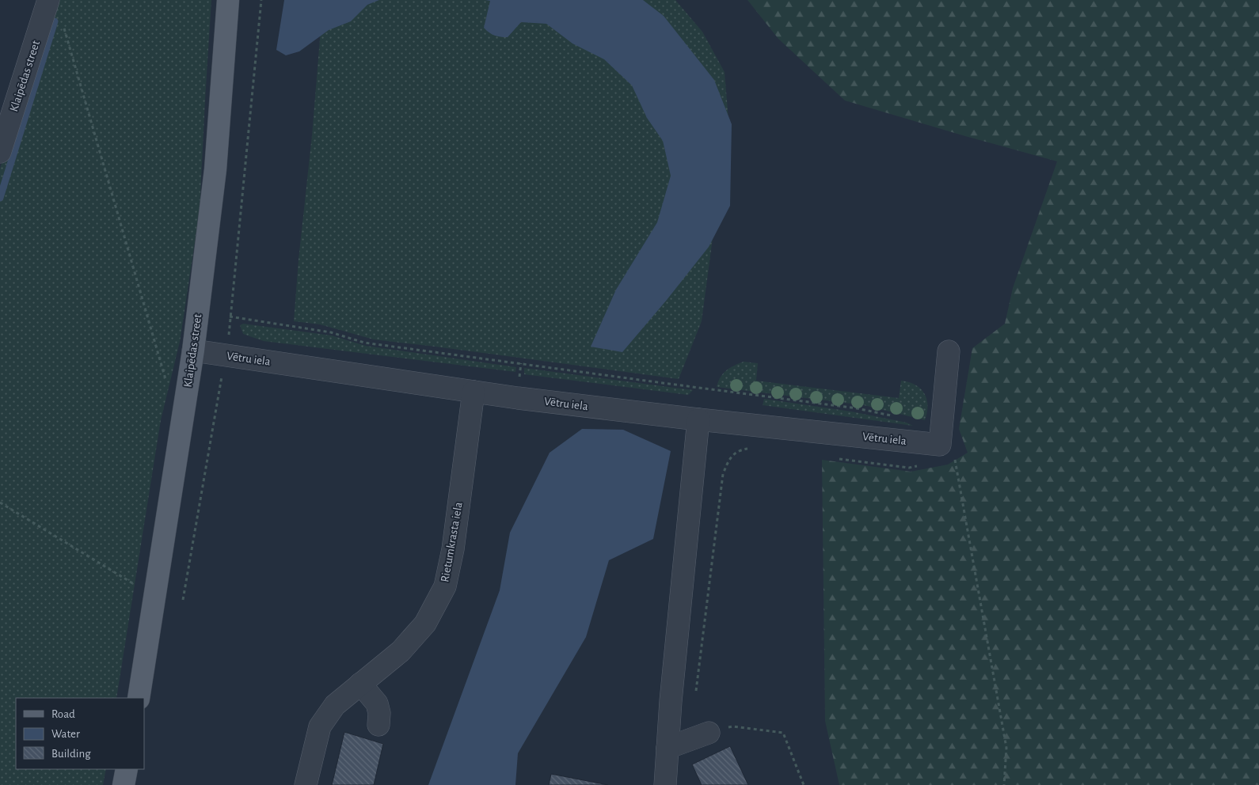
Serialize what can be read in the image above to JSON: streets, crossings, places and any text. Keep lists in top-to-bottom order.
{
  "streets": {
    "main road": ["Klaipēdas street"],
    "street": ["Vētru iela", "Rietumkrasta iela"]
  },
  "crossings": [
    ["Klaipēdas street", "Vētru iela"],
    ["Vētru iela", "Rietumkrasta iela"]
  ],
  "legend": ["Road", "Water", "Building"]
}
